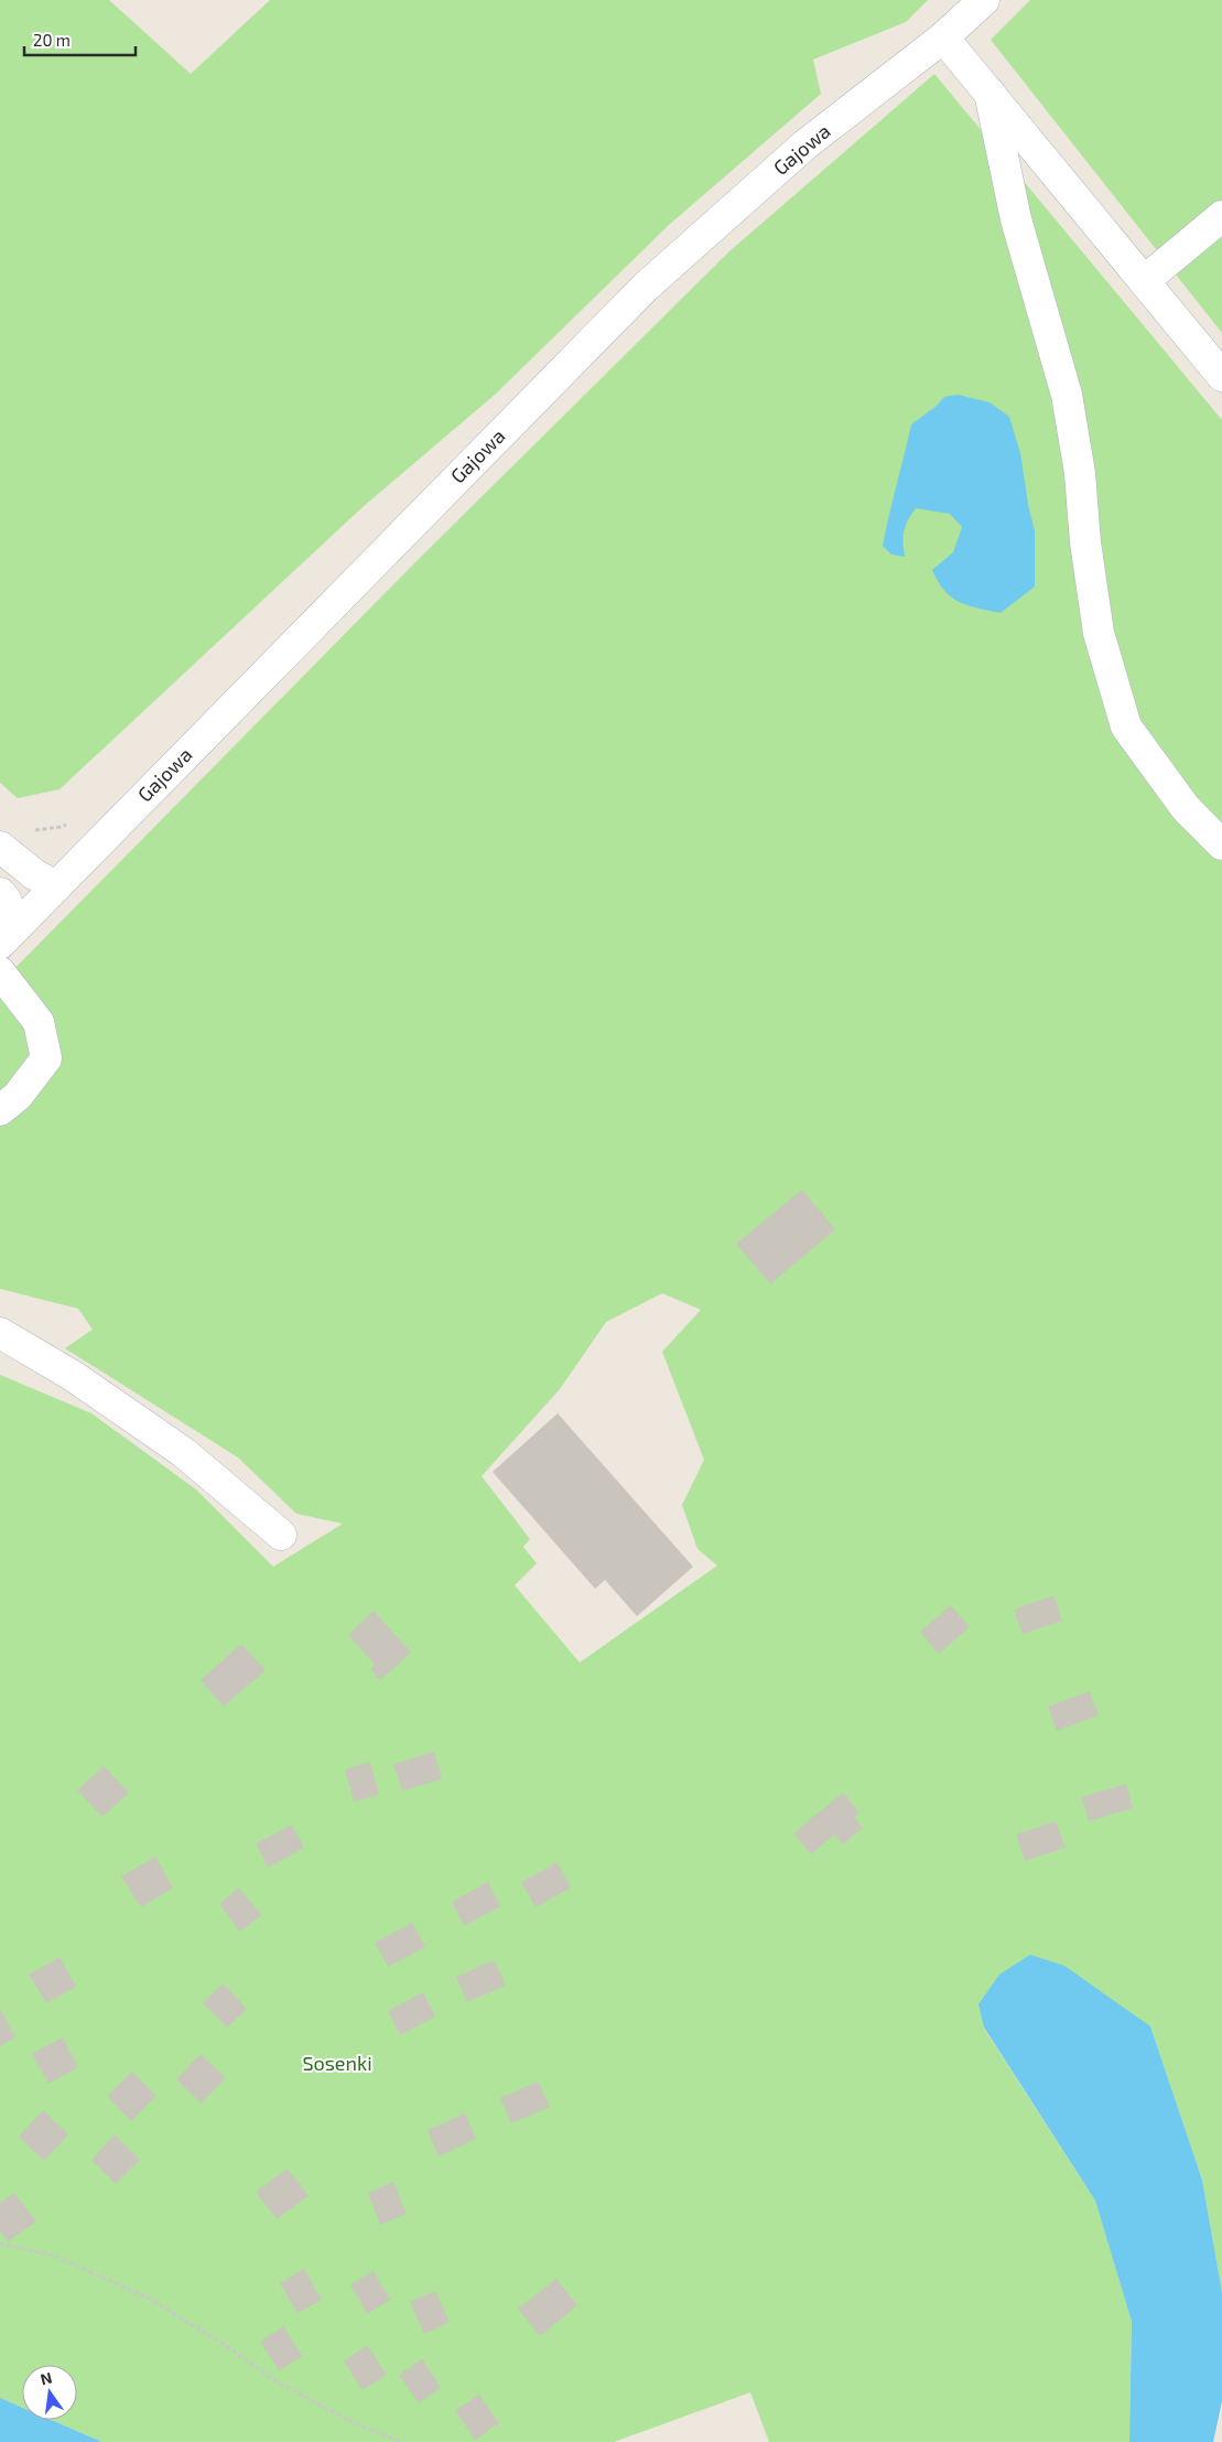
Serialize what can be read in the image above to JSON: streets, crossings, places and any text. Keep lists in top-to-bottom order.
{
  "streets": {
    "street": ["Gajowa"]
  },
  "parks": ["Sosenki"],
  "scale_bar": "20 m",
  "north": "top"
}
